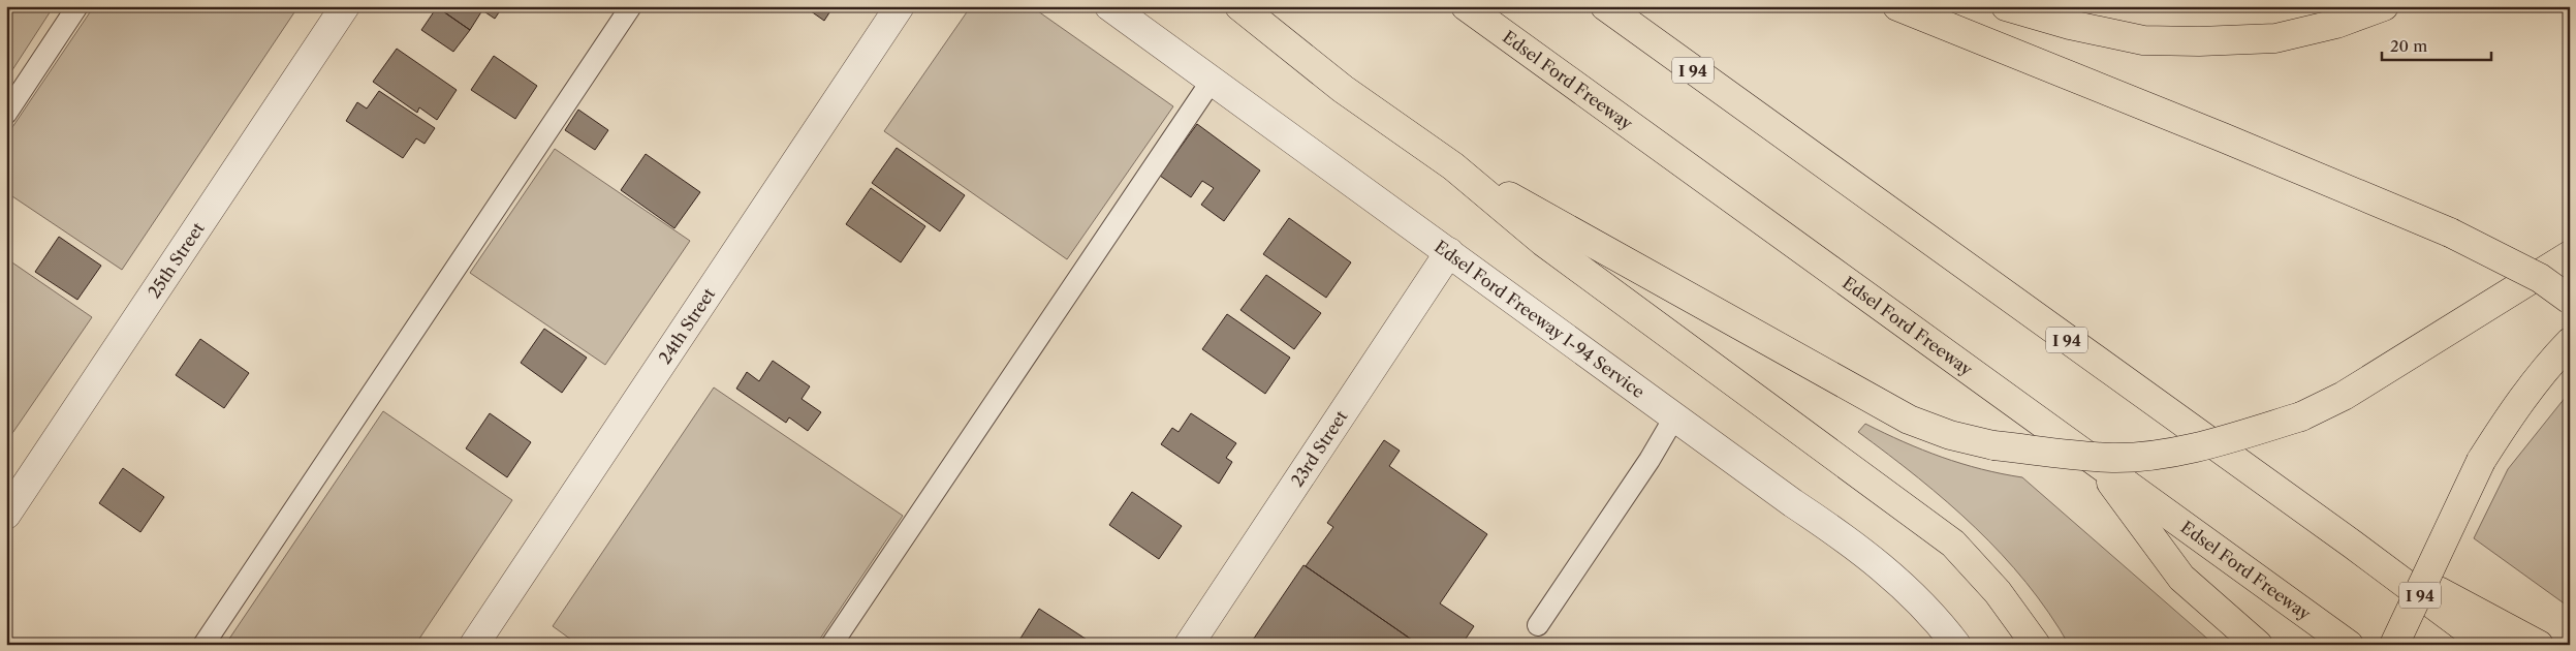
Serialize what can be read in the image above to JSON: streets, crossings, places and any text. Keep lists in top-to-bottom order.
{
  "streets": {
    "highway": ["I 94", "Edsel Ford Freeway"],
    "street": [
      "25th Street",
      "Edsel Ford Freeway I-94 Service",
      "24th Street",
      "23rd Street"
    ]
  },
  "crossings": [
    ["Edsel Ford Freeway I-94 Service", "23rd Street"]
  ],
  "scale_bar": "20 m"
}
